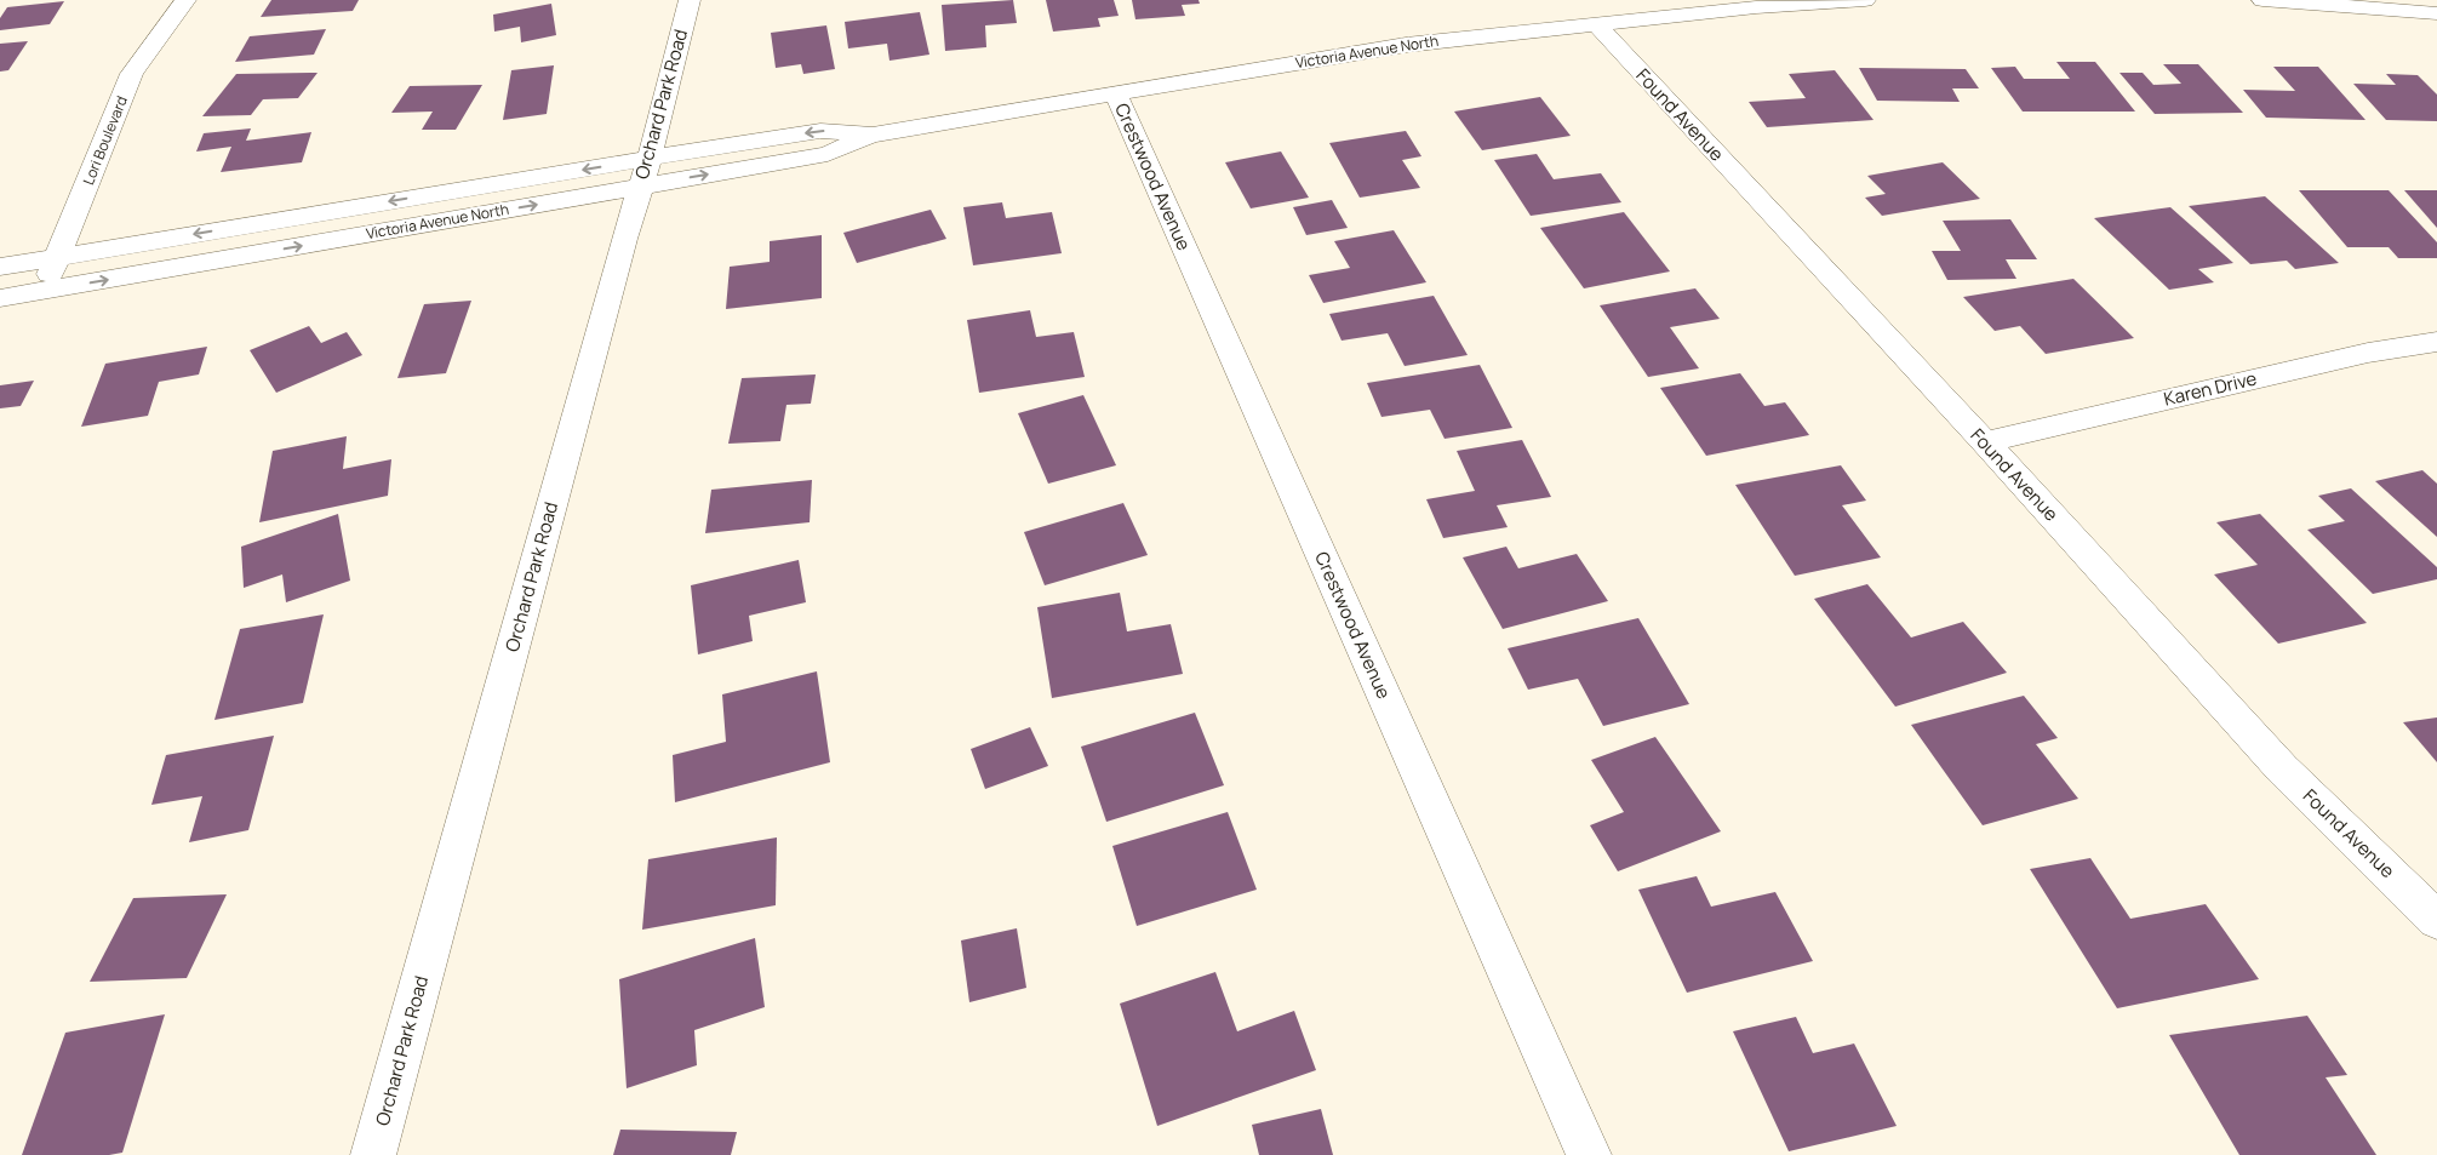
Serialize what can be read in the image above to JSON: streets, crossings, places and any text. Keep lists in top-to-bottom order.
{
  "streets": {
    "street": [
      "Victoria Avenue North",
      "Orchard Park Road",
      "Found Avenue",
      "Lori Boulevard",
      "Crestwood Avenue",
      "Karen Drive"
    ]
  },
  "crossings": [
    ["Victoria Avenue North", "Orchard Park Road"],
    ["Victoria Avenue North", "Found Avenue"],
    ["Victoria Avenue North", "Lori Boulevard"],
    ["Victoria Avenue North", "Crestwood Avenue"],
    ["Found Avenue", "Karen Drive"]
  ]
}
